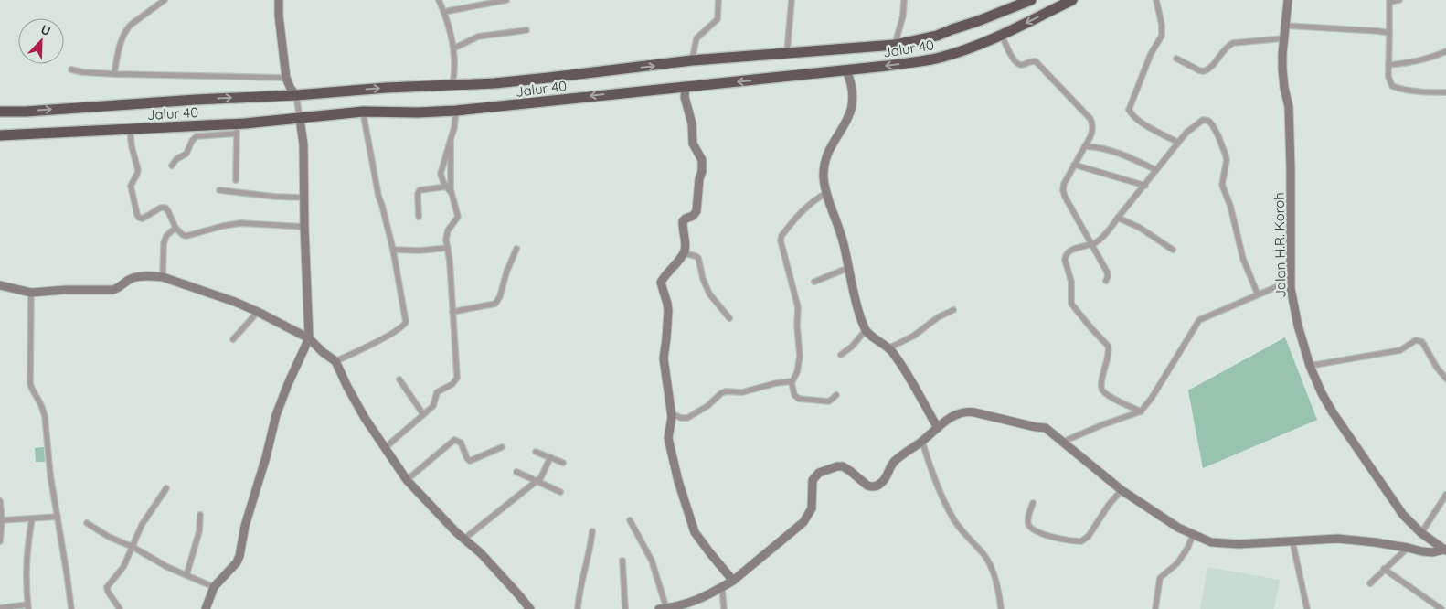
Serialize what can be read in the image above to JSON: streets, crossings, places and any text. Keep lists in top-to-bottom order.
{
  "streets": {
    "highway": ["Jalur 40"],
    "street": ["Jalan H.R. Koroh"]
  },
  "north": "top right"
}
